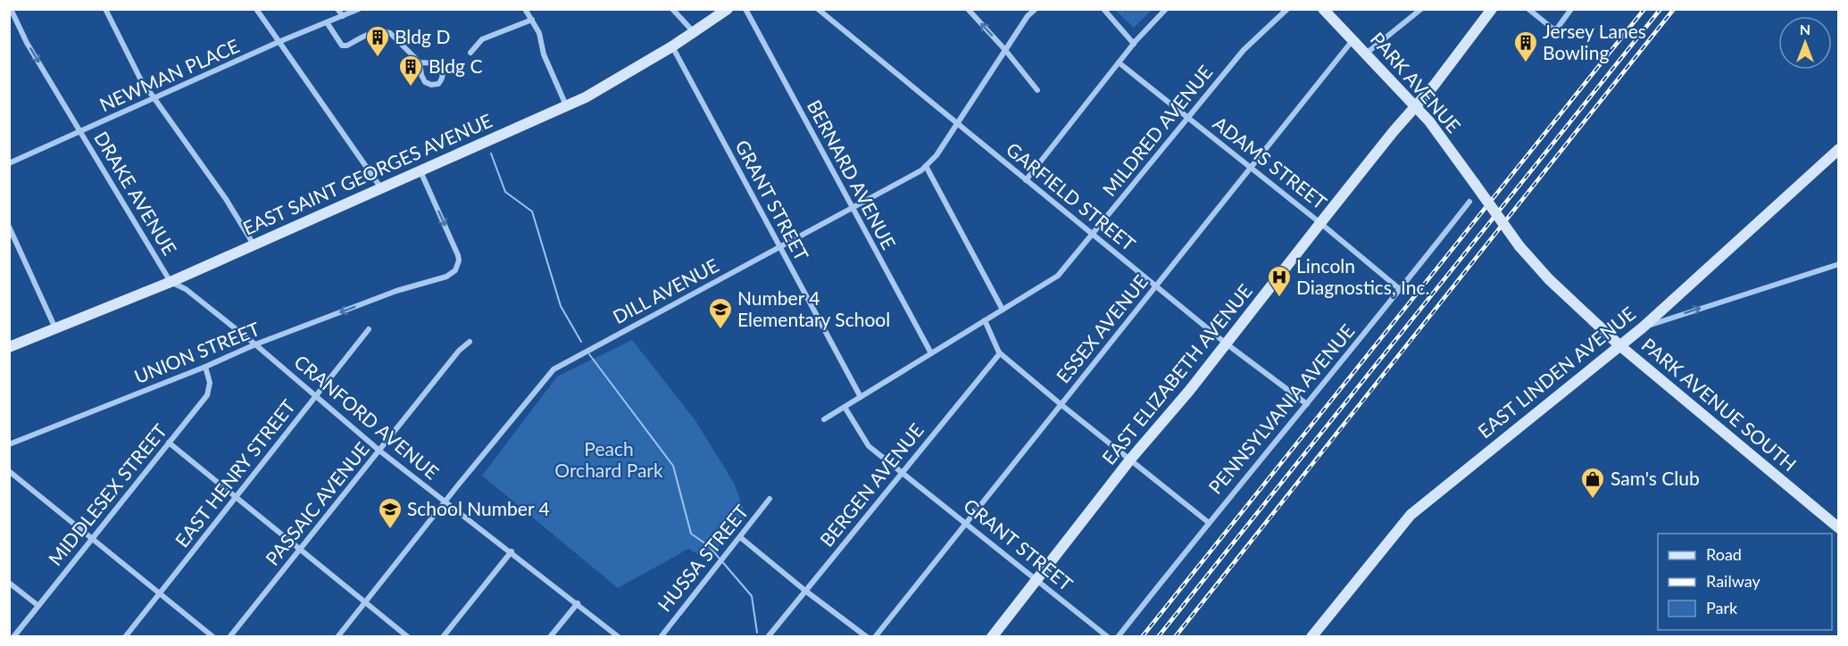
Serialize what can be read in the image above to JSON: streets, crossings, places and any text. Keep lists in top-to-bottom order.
{
  "streets": {
    "street": [
      "NEWMAN PLACE",
      "PARK AVENUE",
      "MILDRED AVENUE",
      "ADAMS STREET",
      "EAST SAINT GEORGES AVENUE",
      "BERNARD AVENUE",
      "DRAKE AVENUE",
      "GARFIELD STREET",
      "GRANT STREET",
      "DILL AVENUE",
      "ESSEX AVENUE",
      "UNION STREET",
      "EAST LINDEN AVENUE",
      "EAST ELIZABETH AVENUE",
      "PARK AVENUE SOUTH",
      "PENNSYLVANIA AVENUE",
      "CRANFORD AVENUE",
      "EAST HENRY STREET",
      "BERGEN AVENUE",
      "MIDDLESEX STREET",
      "PASSAIC AVENUE",
      "HUSSA STREET"
    ]
  },
  "crossings": [
    ["NEWMAN PLACE", "DRAKE AVENUE"],
    ["PARK AVENUE", "ESSEX AVENUE"],
    ["PARK AVENUE", "EAST ELIZABETH AVENUE"],
    ["PARK AVENUE", "PARK AVENUE SOUTH"],
    ["MILDRED AVENUE", "ADAMS STREET"],
    ["MILDRED AVENUE", "GARFIELD STREET"],
    ["ADAMS STREET", "ESSEX AVENUE"],
    ["ADAMS STREET", "EAST ELIZABETH AVENUE"],
    ["ADAMS STREET", "PENNSYLVANIA AVENUE"],
    ["EAST SAINT GEORGES AVENUE", "DRAKE AVENUE"],
    ["EAST SAINT GEORGES AVENUE", "GRANT STREET"],
    ["EAST SAINT GEORGES AVENUE", "UNION STREET"],
    ["EAST SAINT GEORGES AVENUE", "CRANFORD AVENUE"],
    ["BERNARD AVENUE", "DILL AVENUE"],
    ["DRAKE AVENUE", "CRANFORD AVENUE"],
    ["GARFIELD STREET", "DILL AVENUE"],
    ["GARFIELD STREET", "ESSEX AVENUE"],
    ["GARFIELD STREET", "EAST ELIZABETH AVENUE"],
    ["GARFIELD STREET", "PENNSYLVANIA AVENUE"],
    ["GRANT STREET", "DILL AVENUE"],
    ["GRANT STREET", "ESSEX AVENUE"],
    ["GRANT STREET", "EAST ELIZABETH AVENUE"],
    ["GRANT STREET", "BERGEN AVENUE"],
    ["DILL AVENUE", "CRANFORD AVENUE"],
    ["UNION STREET", "CRANFORD AVENUE"],
    ["UNION STREET", "MIDDLESEX STREET"],
    ["EAST LINDEN AVENUE", "PARK AVENUE SOUTH"],
    ["CRANFORD AVENUE", "EAST HENRY STREET"],
    ["CRANFORD AVENUE", "PASSAIC AVENUE"]
  ],
  "one_way": ["DRAKE AVENUE"],
  "parks": ["Peach Orchard Park"],
  "places": {
    "building": ["Bldg D", "Jersey Lanes Bowling", "Bldg C"],
    "hospital": ["Lincoln Diagnostics, Inc."],
    "school or university": ["Number 4 Elementary School", "School Number 4"],
    "shop": ["Sam's Club"]
  },
  "legend": ["Road", "Railway", "Park"],
  "north": "top"
}
